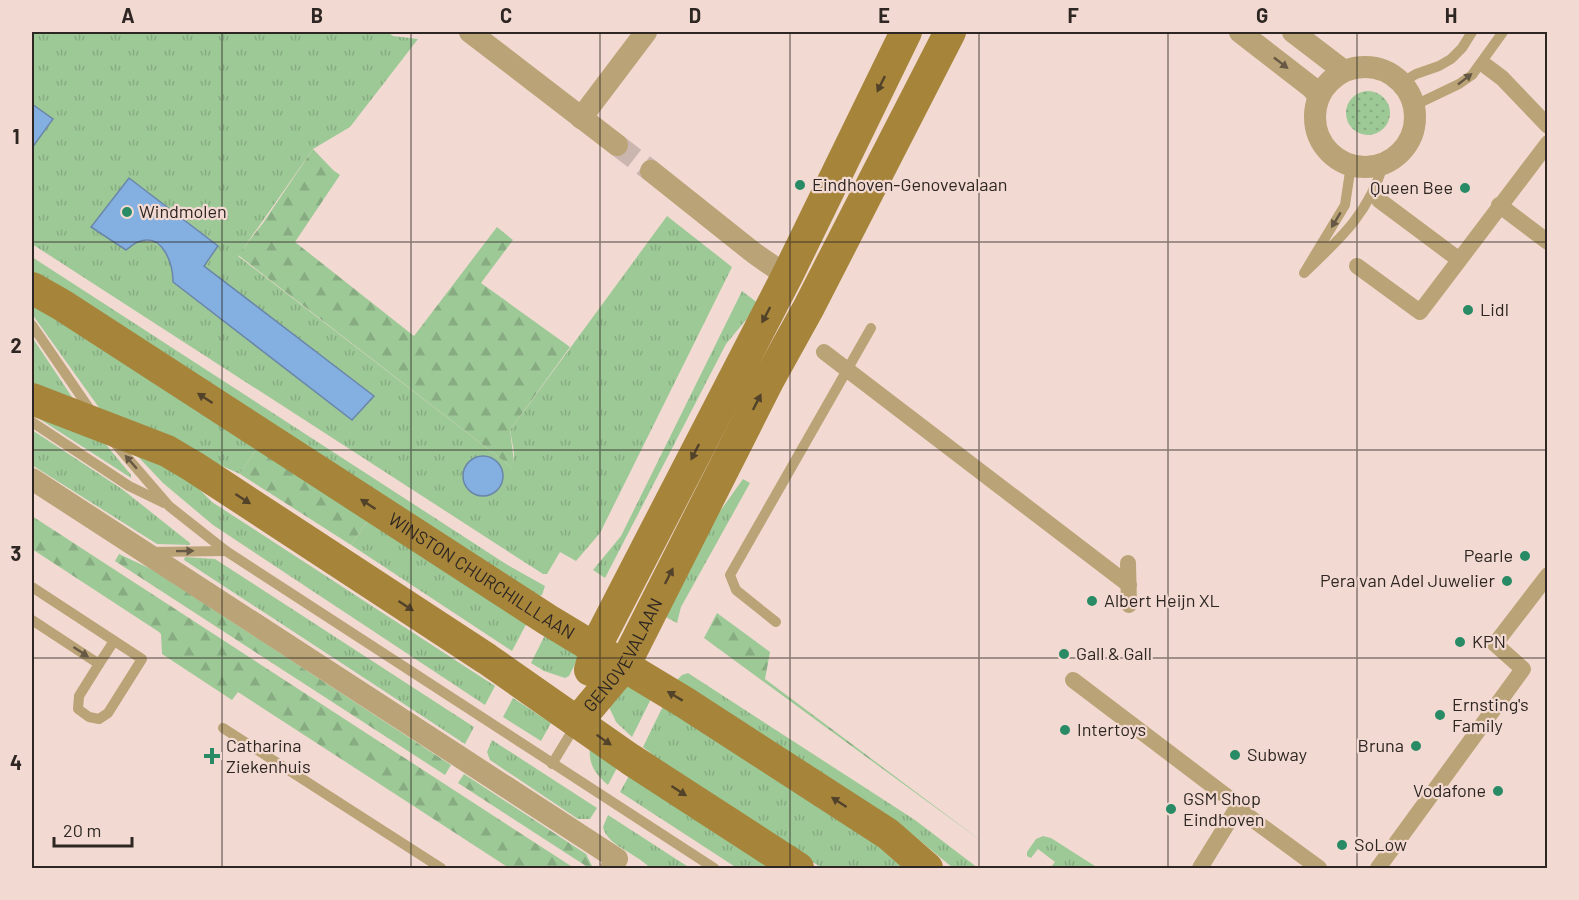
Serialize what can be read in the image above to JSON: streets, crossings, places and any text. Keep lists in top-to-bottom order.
{
  "streets": {
    "main road": ["WINSTON CHURCHILLLAAN", "GENOVEVALAAN"]
  },
  "crossings": [
    ["WINSTON CHURCHILLLAAN", "GENOVEVALAAN"]
  ],
  "places": {
    "other": [
      "Eindhoven-Genovevalaan",
      "Queen Bee",
      "Windmolen",
      "Lidl",
      "Pearle",
      "Pera van Adel Juwelier",
      "Albert Heijn XL",
      "KPN",
      "Gall & Gall",
      "Ernsting's Family",
      "Intertoys",
      "Bruna",
      "Subway",
      "Vodafone",
      "GSM Shop Eindhoven",
      "SoLow"
    ],
    "health": ["Catharina Ziekenhuis"]
  },
  "scale_bar": "20 m",
  "grid": {
    "columns": [
      "A",
      "B",
      "C",
      "D",
      "E",
      "F",
      "G",
      "H"
    ],
    "rows": [
      "1",
      "2",
      "3",
      "4"
    ]
  }
}
